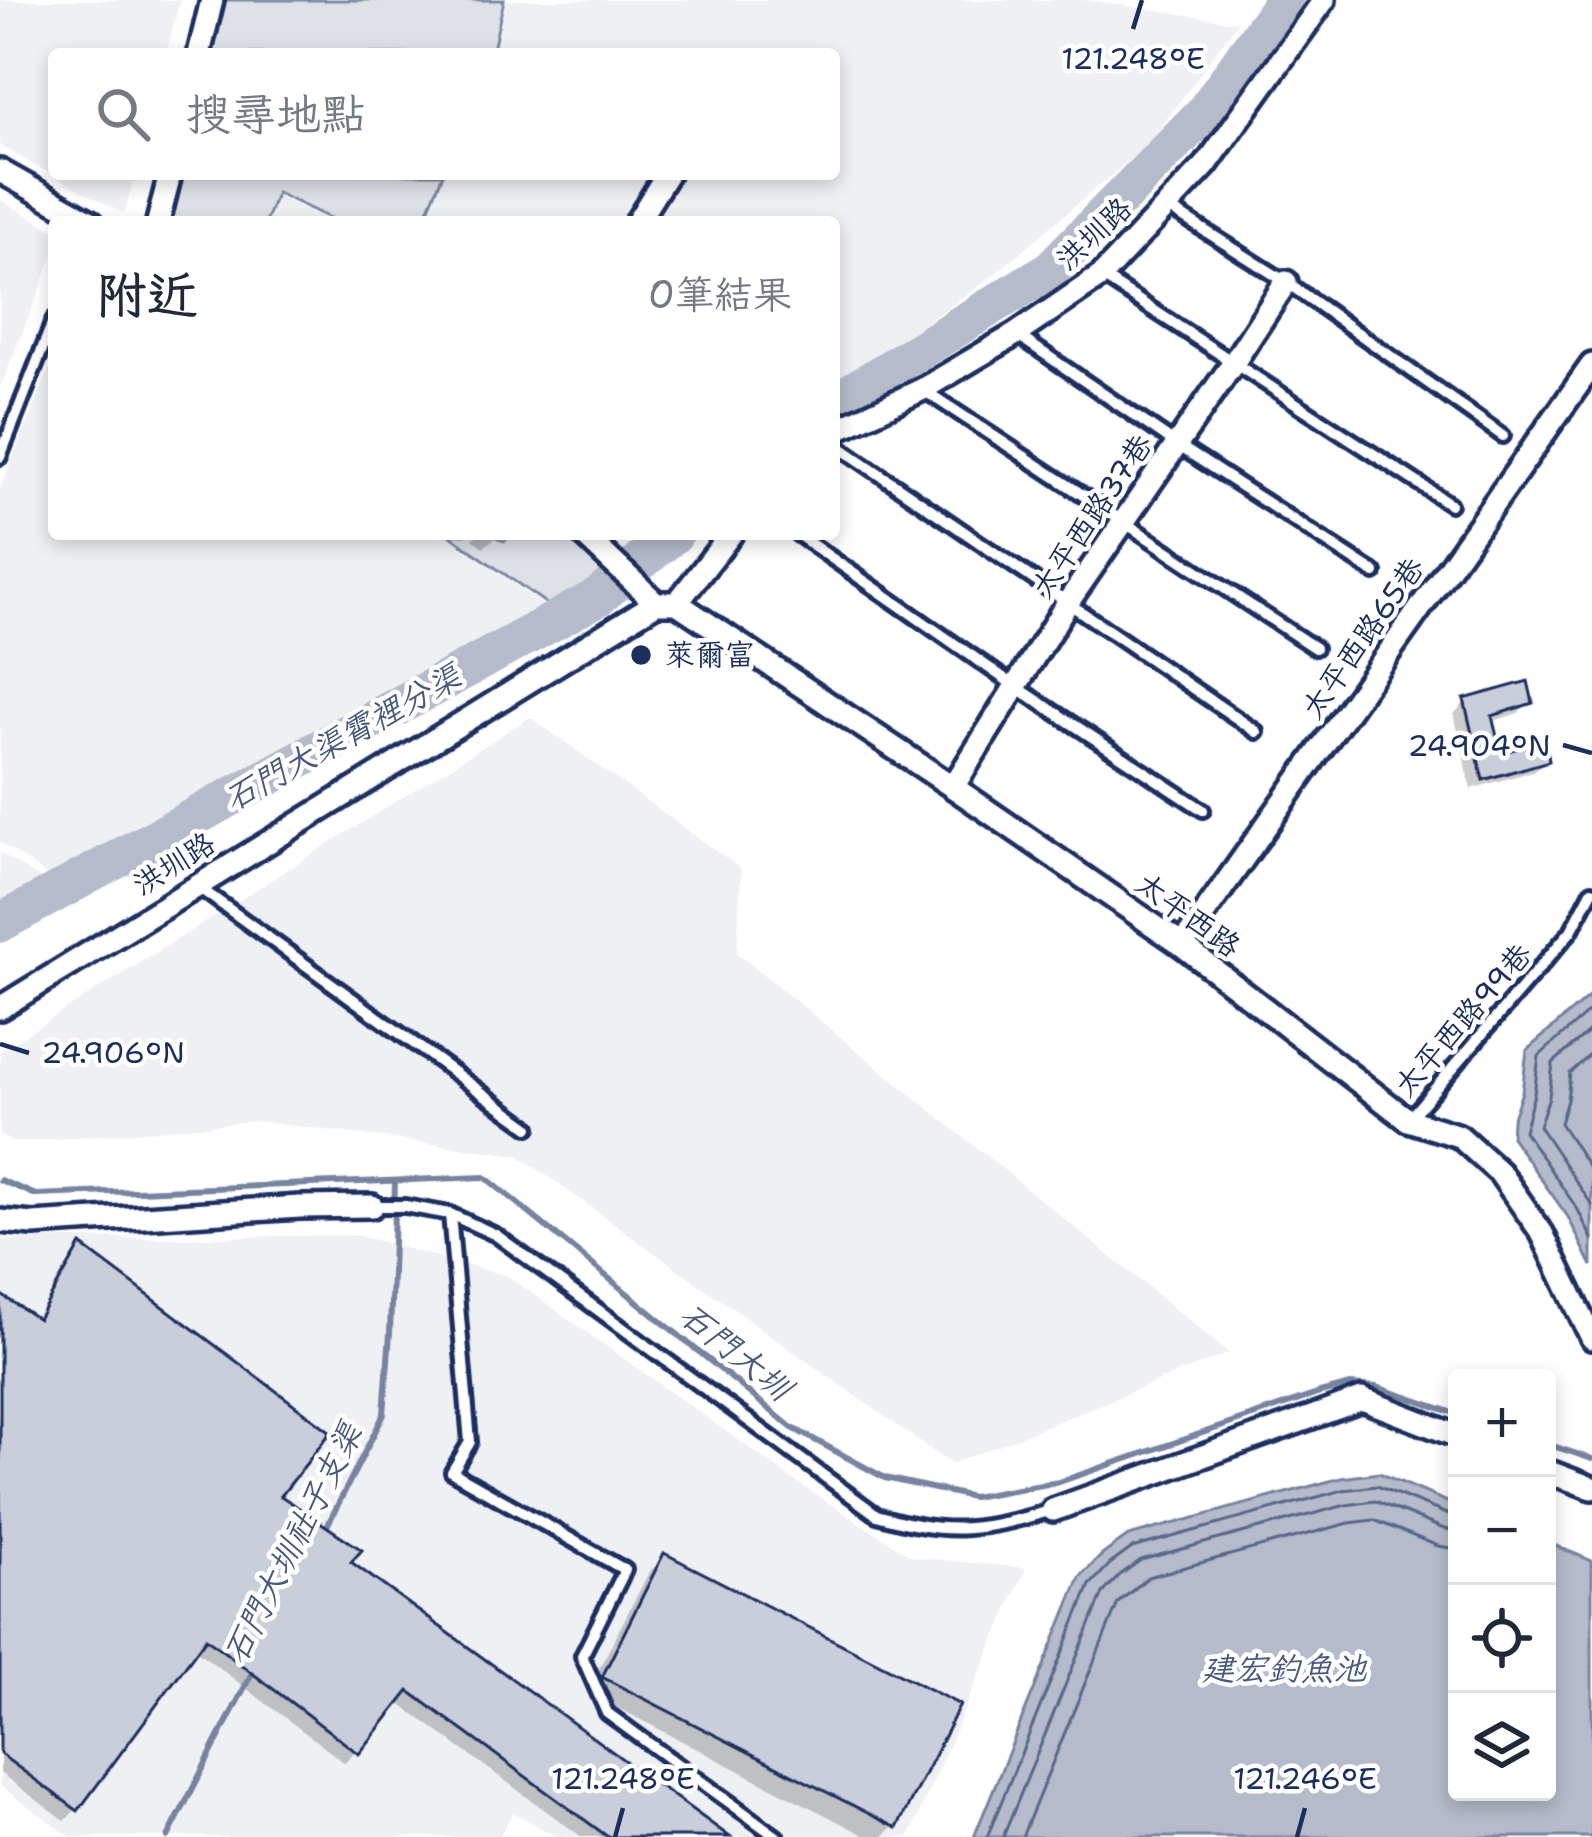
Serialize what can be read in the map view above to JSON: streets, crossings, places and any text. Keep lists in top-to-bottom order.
{
  "streets": {
    "street": [
      "洪圳路",
      "太平西路37巷",
      "太平西路65巷",
      "太平西路"
    ],
    "lane": ["太平西路99巷"]
  },
  "crossings": [
    ["洪圳路", "太平西路"],
    ["太平西路37巷", "太平西路"],
    ["太平西路65巷", "太平西路"],
    ["太平西路", "太平西路99巷"]
  ],
  "water": [
    "石門大渠霄裡分渠",
    "石門大圳",
    "石門大圳社子支渠",
    "建宏釣魚池"
  ],
  "places": ["萊爾富"],
  "page": {
    "search": "搜尋地點",
    "heading": ["附近", "0筆結果"],
    "map_buttons": ["+", "−"]
  },
  "coordinates": [
    "121.248°E",
    "24.904°N",
    "24.906°N",
    "121.246°E"
  ]
}
